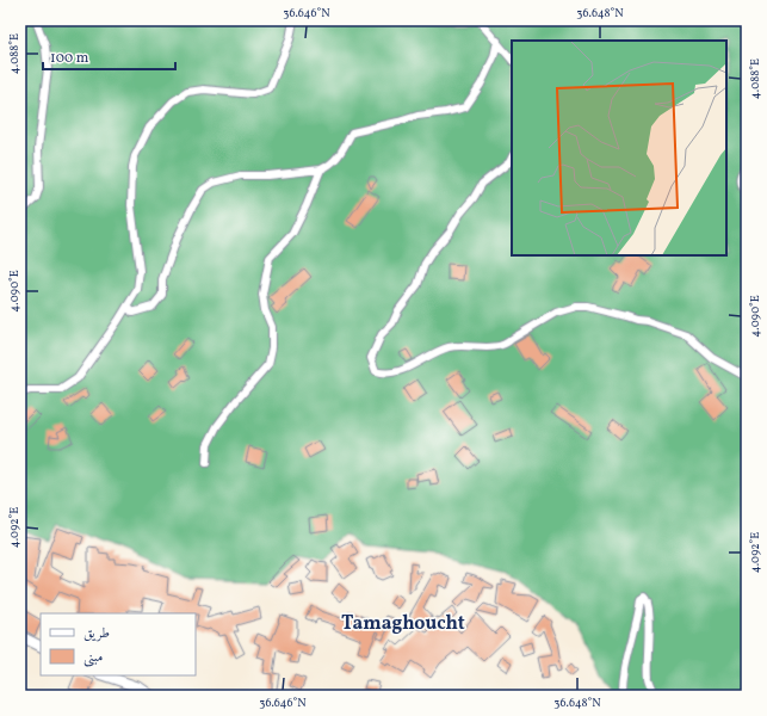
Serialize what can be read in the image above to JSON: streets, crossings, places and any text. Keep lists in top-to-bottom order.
{
  "districts": ["Tamaghoucht"],
  "legend": ["طريق", "مبنى"],
  "scale_bar": "100 m",
  "coordinates": [
    "36.646°N",
    "36.648°N",
    "4.088°E",
    "4.090°E",
    "4.092°E"
  ]
}
